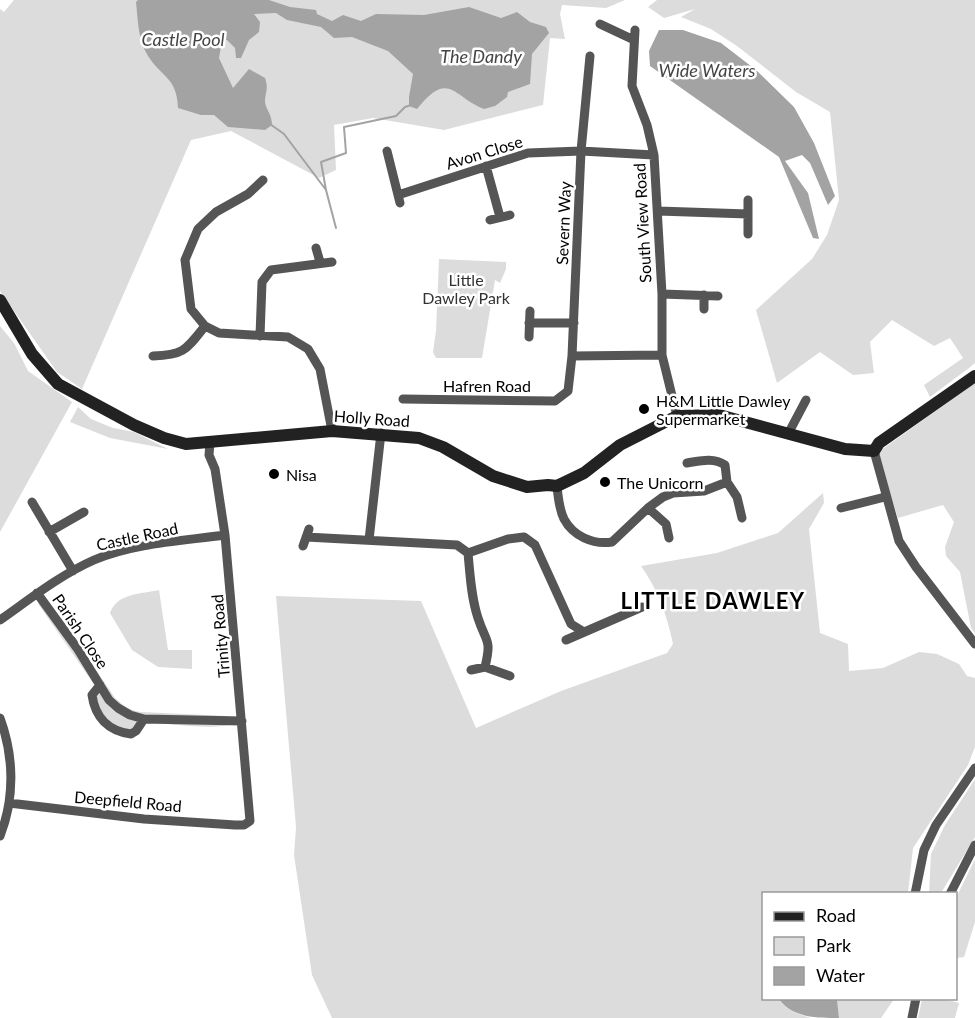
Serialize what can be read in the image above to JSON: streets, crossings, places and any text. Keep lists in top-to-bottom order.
{
  "streets": {
    "street": [
      "Avon Close",
      "Severn Way",
      "South View Road",
      "Hafren Road",
      "Holly Road",
      "Castle Road",
      "Parish Close",
      "Trinity Road",
      "Deepfield Road"
    ]
  },
  "crossings": [
    ["Avon Close", "Severn Way"],
    ["Avon Close", "South View Road"],
    ["Severn Way", "Hafren Road"],
    ["South View Road", "Holly Road"],
    ["Holly Road", "Trinity Road"],
    ["Castle Road", "Parish Close"],
    ["Castle Road", "Trinity Road"],
    ["Parish Close", "Trinity Road"],
    ["Trinity Road", "Deepfield Road"]
  ],
  "districts": ["LITTLE DAWLEY"],
  "water": ["Castle Pool", "The Dandy", "Wide Waters"],
  "parks": ["Little Dawley Park"],
  "places": ["H&M Little Dawley Supermarket", "Nisa", "The Unicorn"],
  "legend": ["Road", "Park", "Water"]
}
